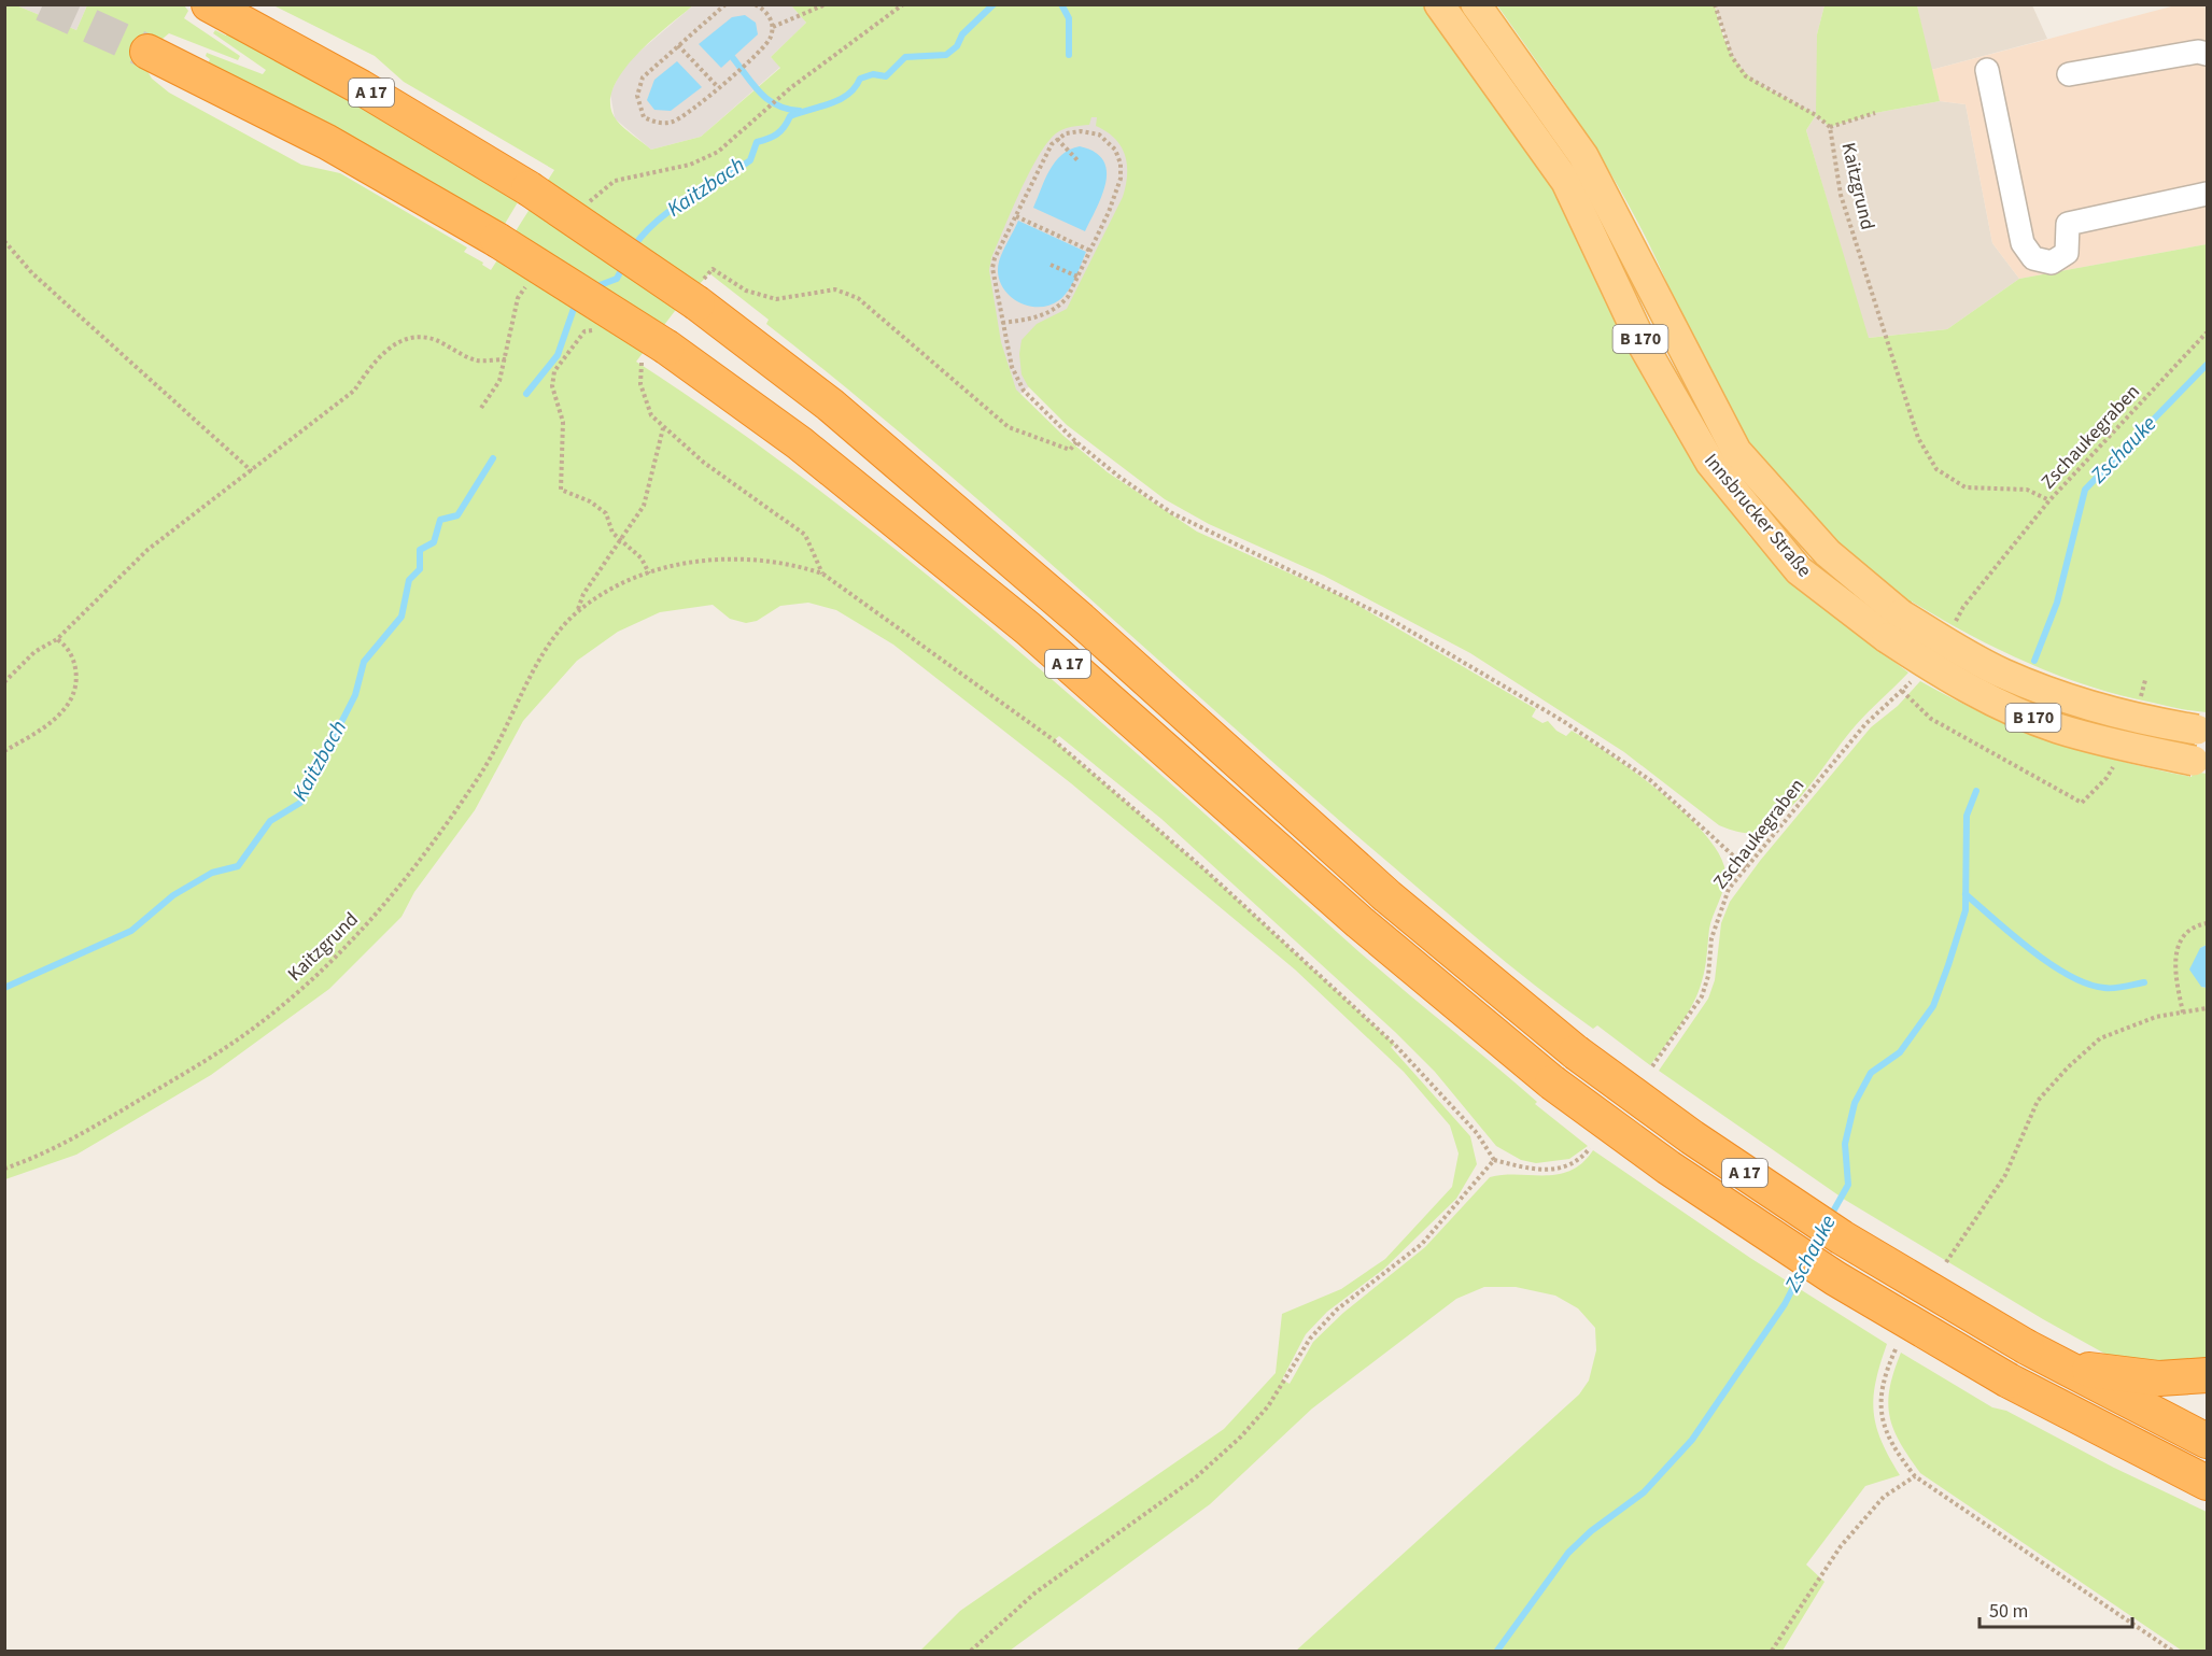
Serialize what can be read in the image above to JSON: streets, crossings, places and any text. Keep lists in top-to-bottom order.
{
  "streets": {
    "highway": ["A 17"],
    "main road": ["B 170", "Innsbrucker Straße"],
    "path": ["Kaitzgrund", "Zschaukegraben"]
  },
  "crossings": [
    ["Kaitzgrund", "Zschaukegraben"]
  ],
  "water": ["Kaitzbach", "Zschauke"],
  "scale_bar": "50 m"
}
